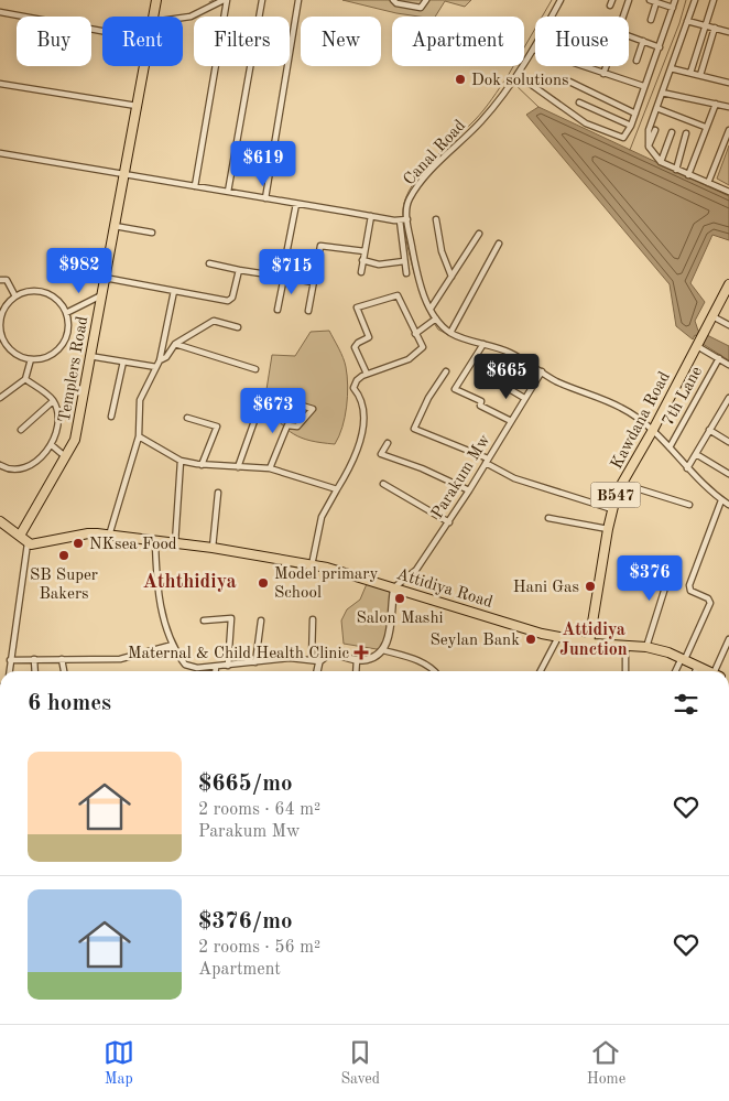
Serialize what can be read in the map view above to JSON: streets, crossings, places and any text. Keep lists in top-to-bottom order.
{
  "streets": {
    "main road": [
      "Templers Road",
      "Kawdana Road",
      "B547",
      "Attidiya Road"
    ],
    "street": ["Canal Road", "7th Lane", "Parakum Mw"]
  },
  "crossings": [
    ["Canal Road", "7th Lane"],
    ["Canal Road", "Kawdana Road"],
    ["Canal Road", "Parakum Mw"],
    ["Kawdana Road", "Attidiya Road"],
    ["Parakum Mw", "Attidiya Road"]
  ],
  "districts": ["Aththidiya", "Attidiya Junction"],
  "places": {
    "other": [
      "Dok solutions",
      "NKsea Food",
      "SB Super Bakers",
      "Model primary School",
      "Hani Gas",
      "Salon Mashi",
      "Seylan Bank"
    ],
    "health": ["Maternal & Child Health Clinic"]
  },
  "page": {
    "chip": [
      "Buy",
      "Rent",
      "Filters",
      "New",
      "Apartment",
      "House"
    ],
    "price": [
      "$619",
      "$982",
      "$715",
      "$665",
      "$673",
      "$376"
    ],
    "heading": "6 homes",
    "list": [
      {
        "name": "$665/mo",
        "note": "2 rooms · 64 m² · Parakum Mw"
      },
      {
        "name": "$376/mo",
        "note": "2 rooms · 56 m² · Apartment"
      }
    ],
    "tabs": ["Map", "Saved", "Home"]
  }
}
